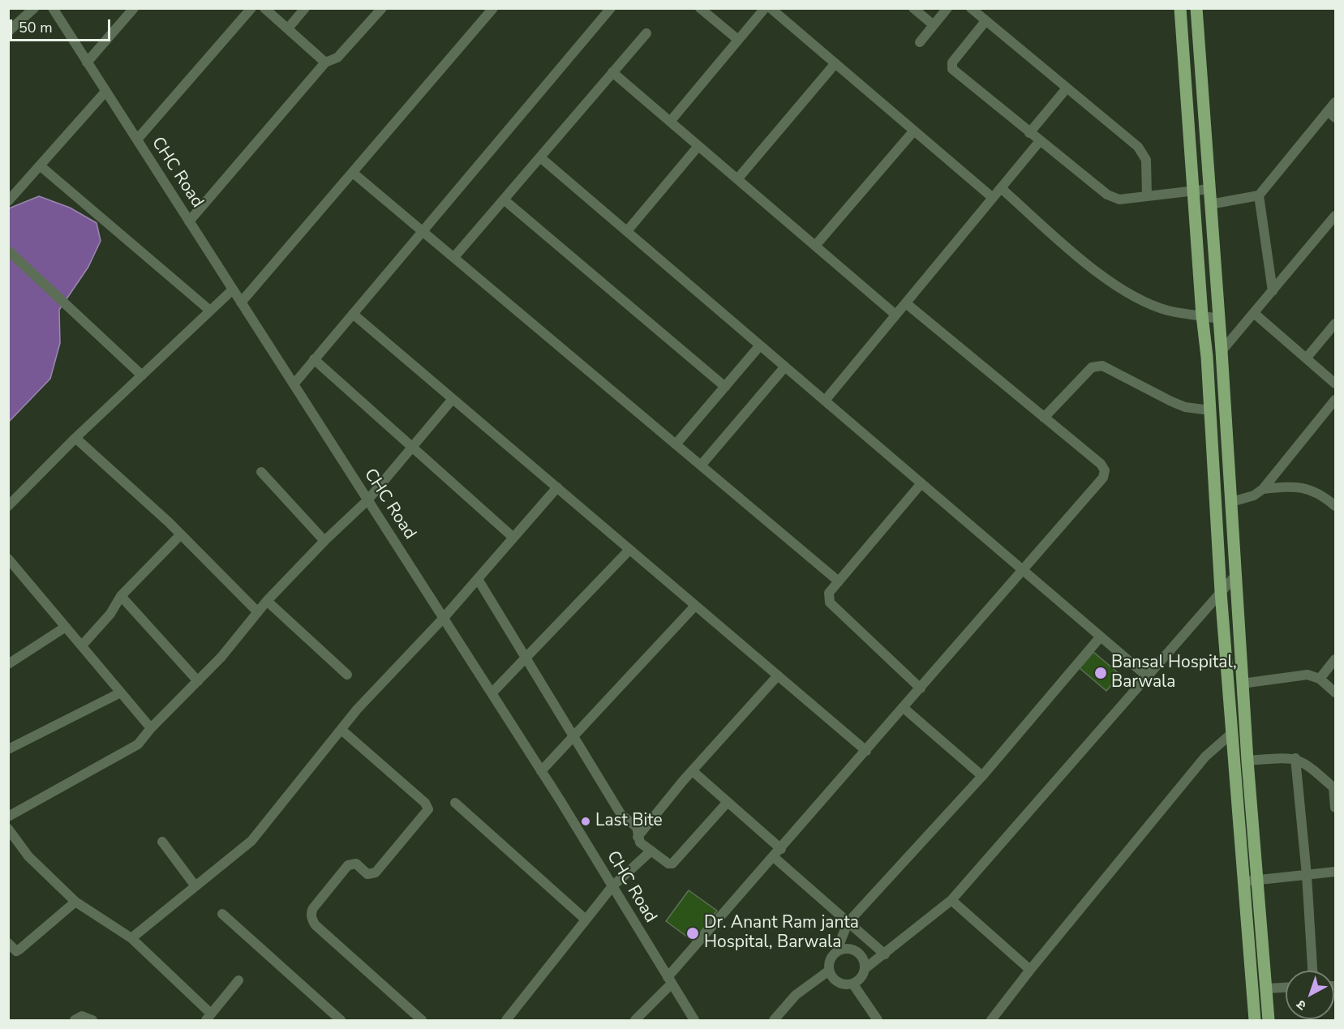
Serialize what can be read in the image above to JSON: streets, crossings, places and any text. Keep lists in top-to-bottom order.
{
  "streets": {
    "street": ["CHC Road"]
  },
  "places": ["Bansal Hospital, Barwala", "Last Bite", "Dr. Anant Ram janta Hospital, Barwala"],
  "scale_bar": "50 m",
  "north": "bottom left"
}
